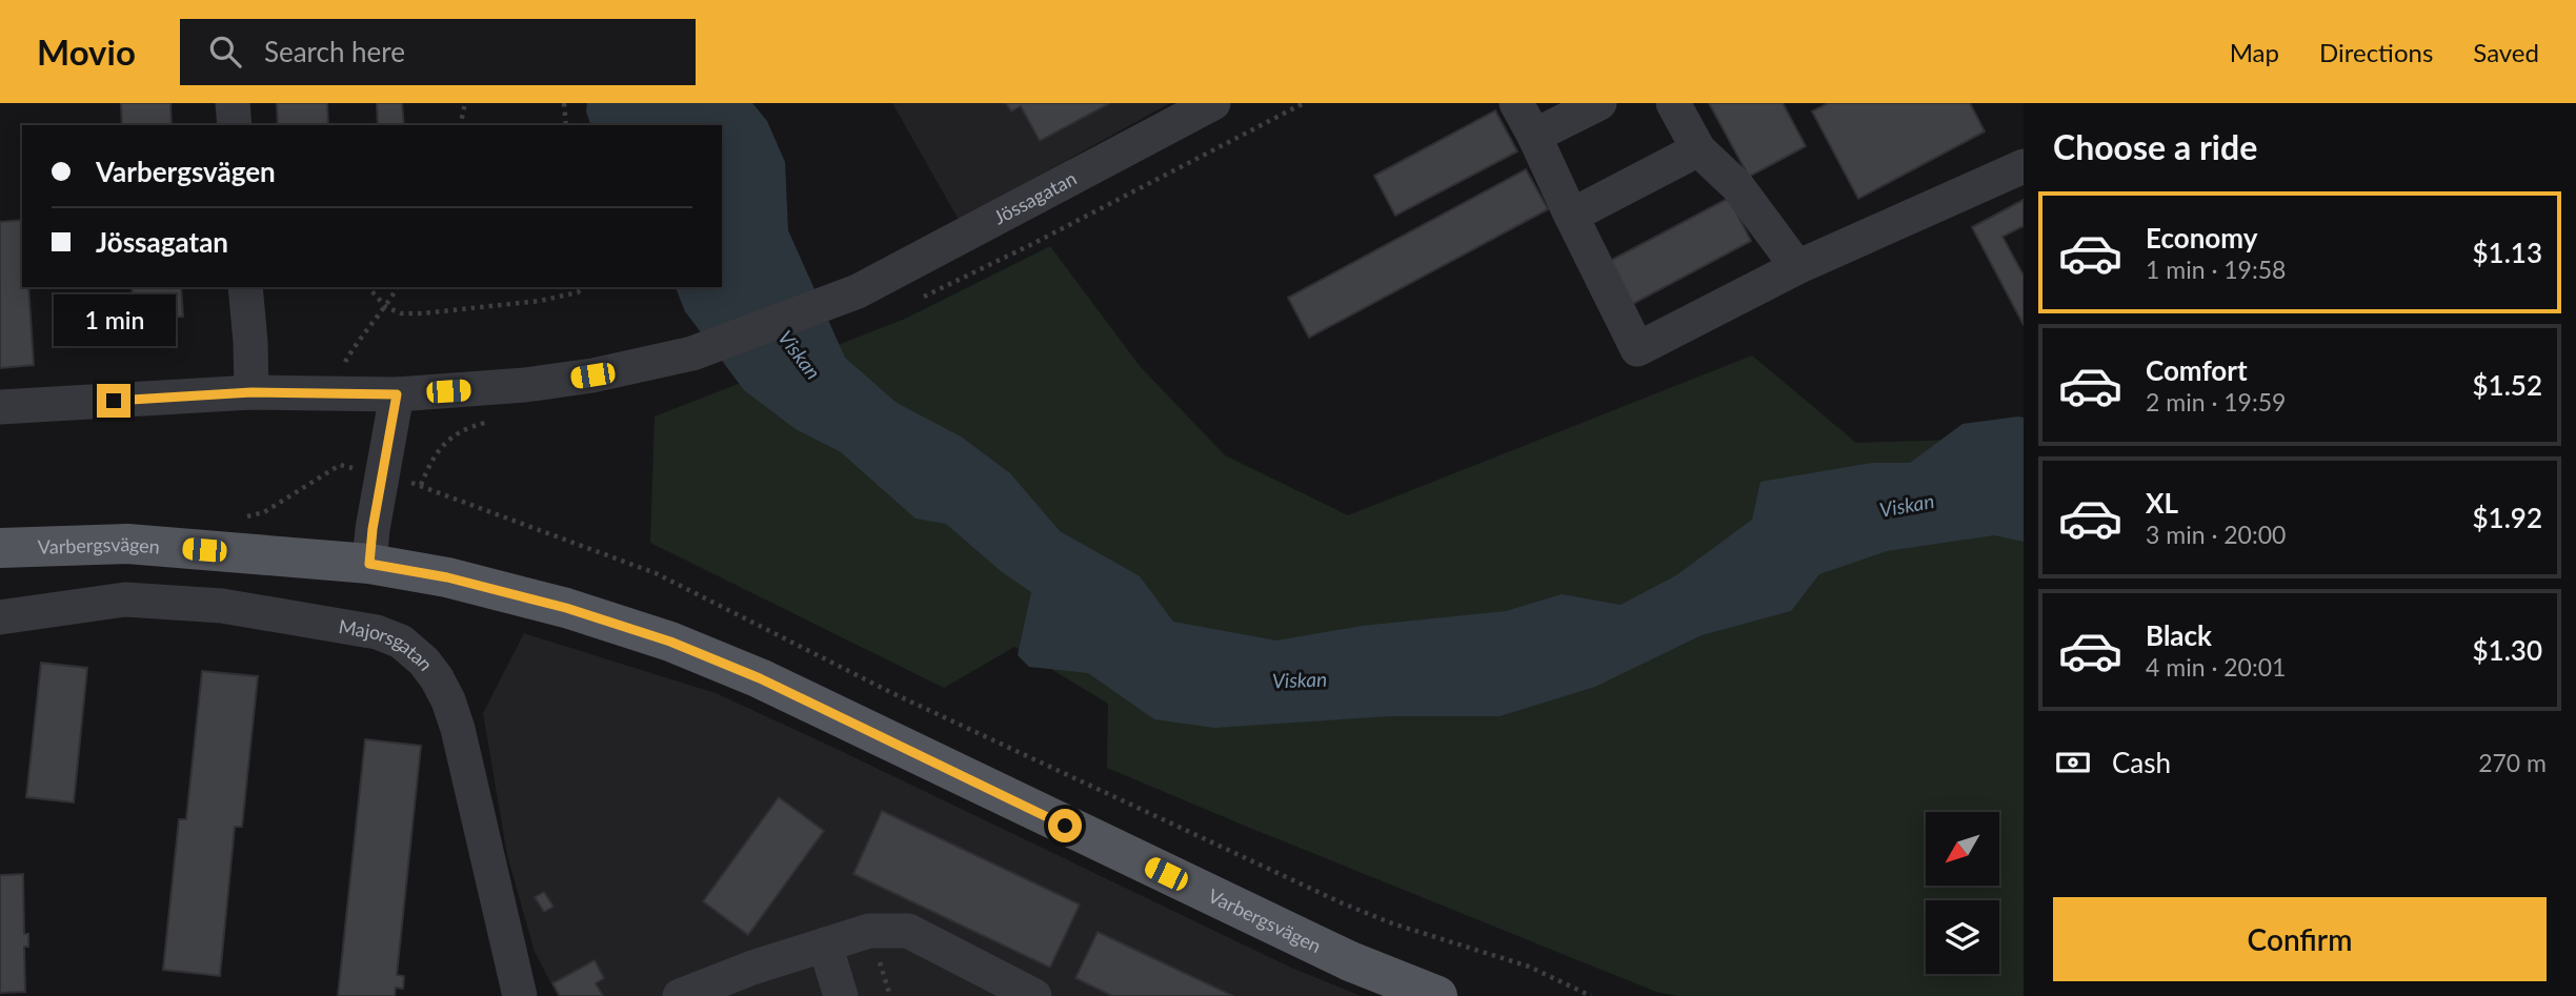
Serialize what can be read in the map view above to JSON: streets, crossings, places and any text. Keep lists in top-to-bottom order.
{
  "streets": {
    "main road": ["Varbergsvägen"],
    "street": ["Jössagatan", "Majorsgatan"]
  },
  "water": ["Viskan"],
  "north": "bottom left",
  "page": {
    "header": "Movio",
    "search": "Search here",
    "nav": ["Map", "Directions", "Saved"],
    "heading": "Choose a ride",
    "banner": ["Varbergsvägen", "Jössagatan"],
    "list": [
      {
        "name": "Economy",
        "note": "1 min · 19:58",
        "value": "$1.13"
      },
      {
        "name": "Comfort",
        "note": "2 min · 19:59",
        "value": "$1.52"
      },
      {
        "name": "XL",
        "note": "3 min · 20:00",
        "value": "$1.92"
      },
      {
        "name": "Black",
        "note": "4 min · 20:01",
        "value": "$1.30"
      }
    ],
    "bubble": "1 min",
    "pay": ["Cash", "270 m"],
    "buttons": "Confirm"
  }
}
